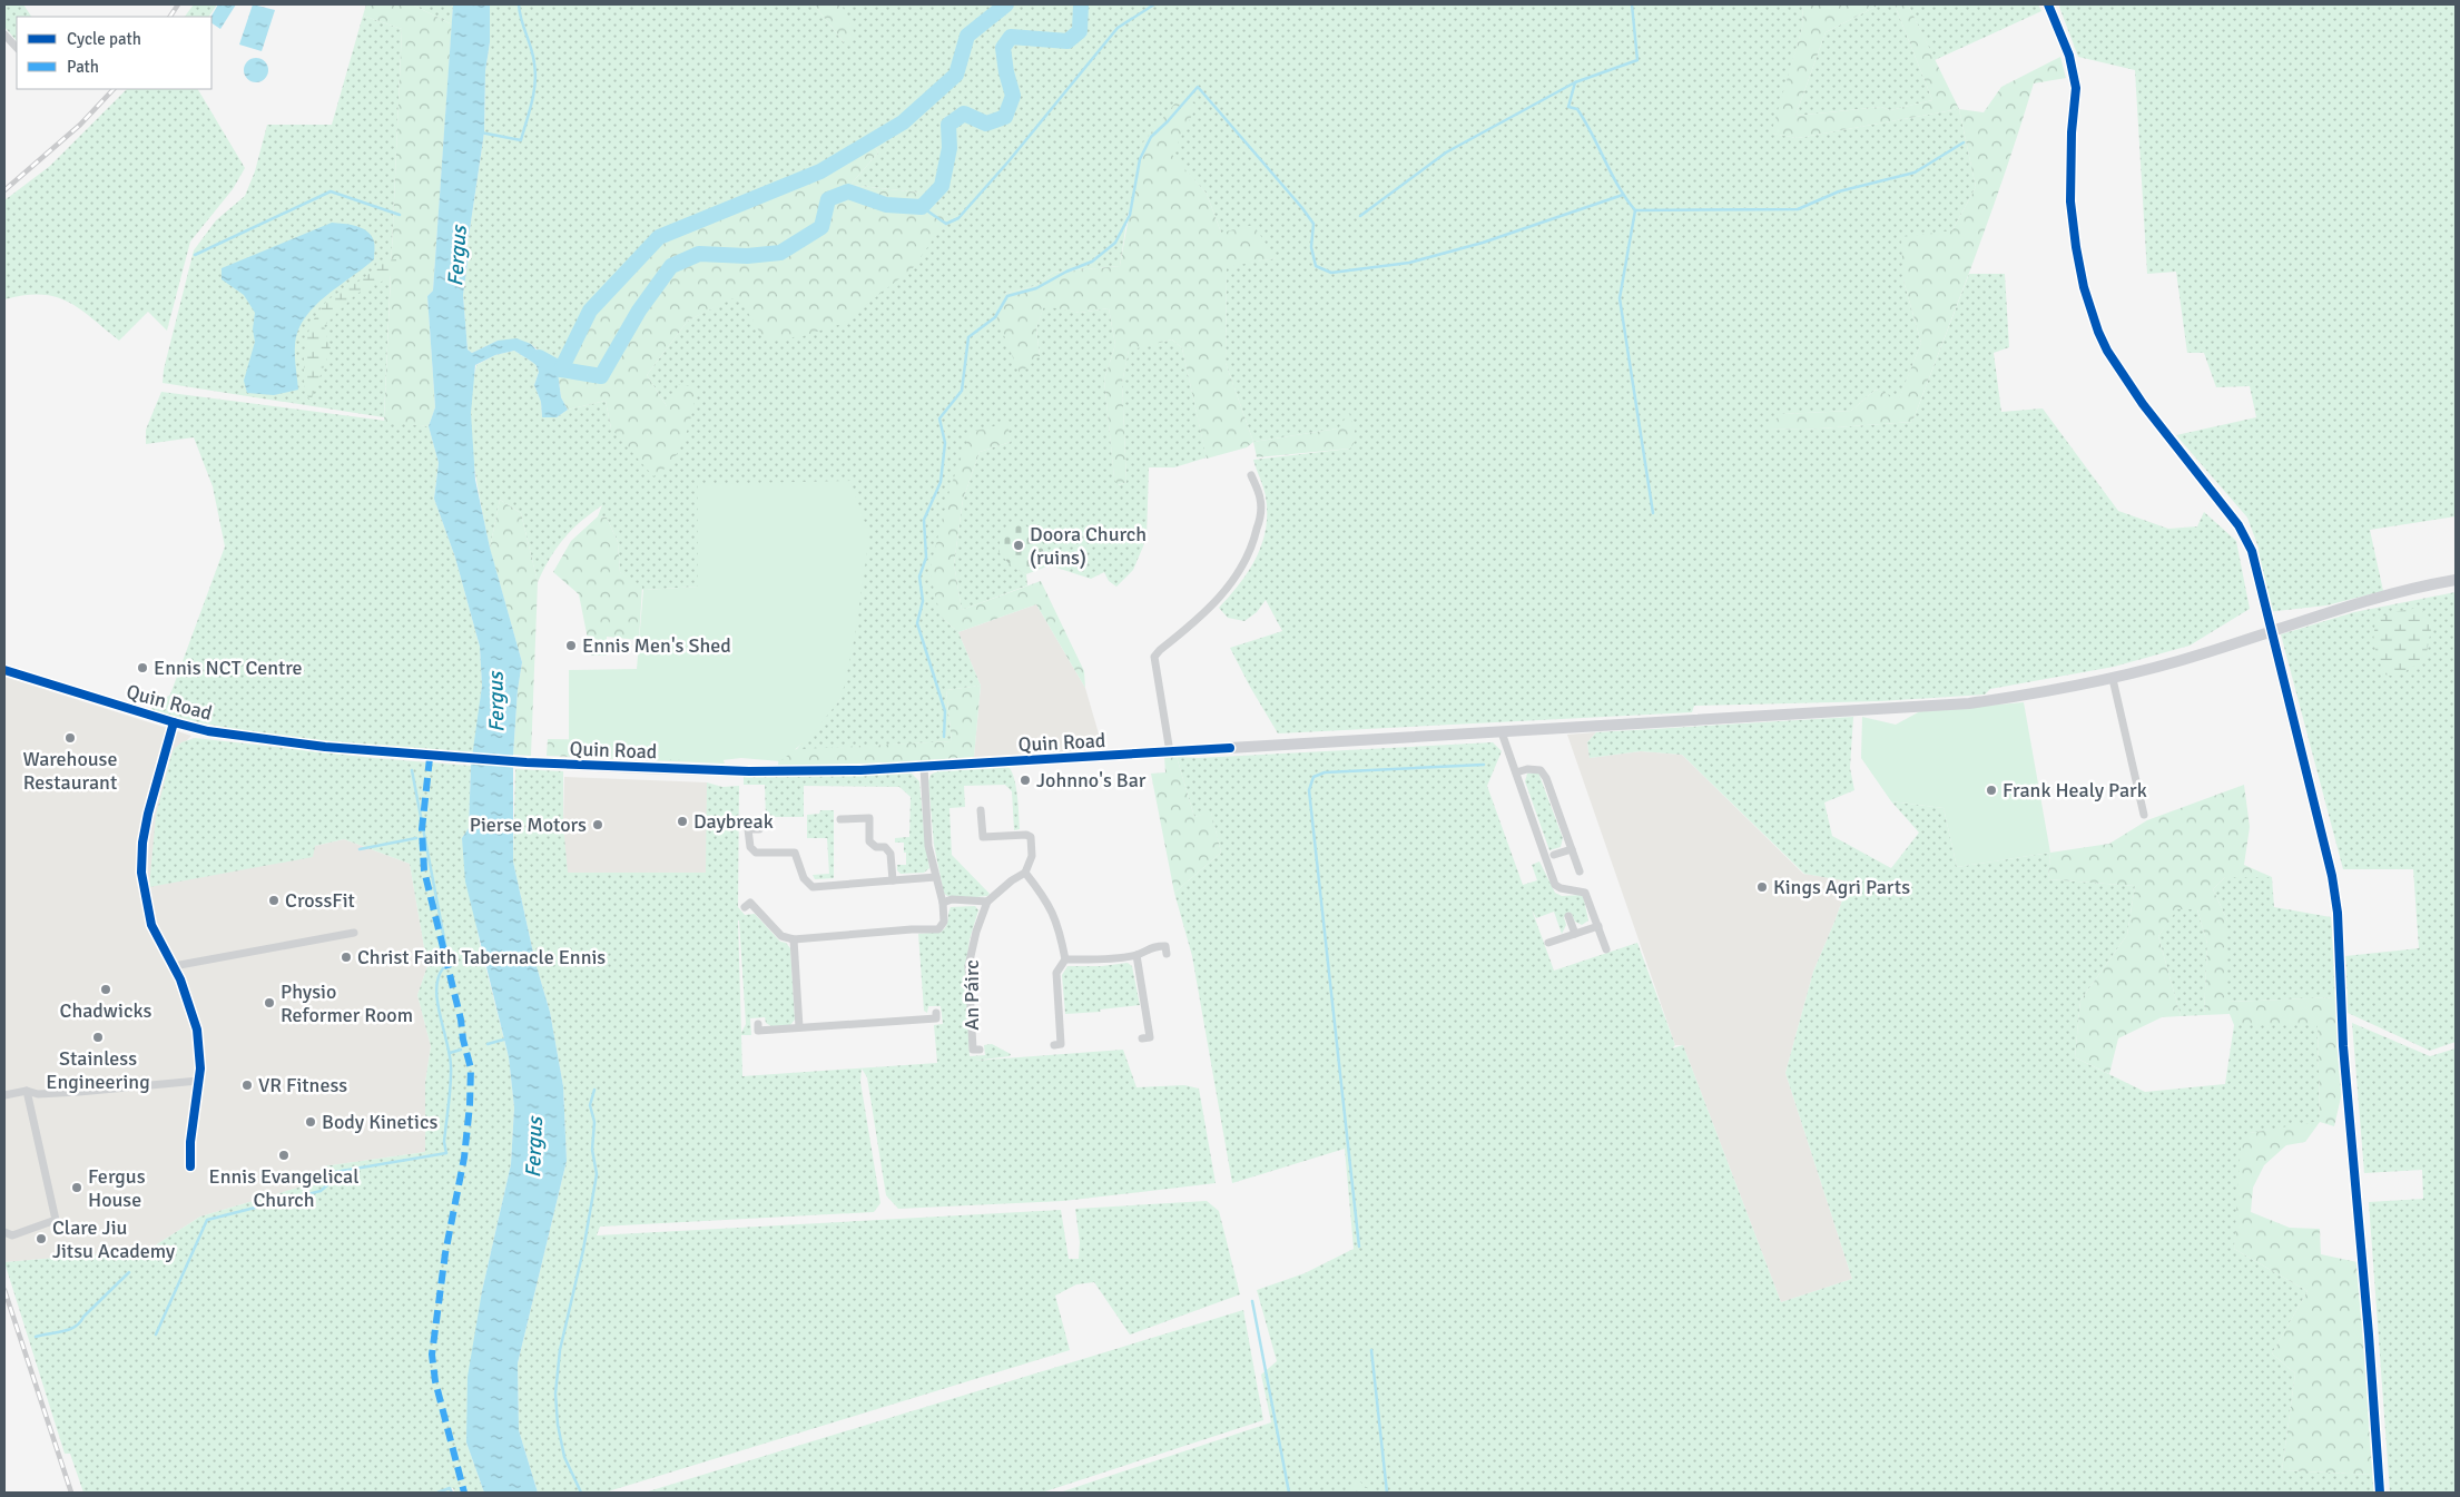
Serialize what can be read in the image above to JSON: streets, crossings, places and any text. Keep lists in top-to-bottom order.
{
  "streets": {
    "main road": ["Quin Road"],
    "street": ["An Páirc"]
  },
  "water": ["Fergus"],
  "places": [
    "Doora Church (ruins)",
    "Ennis Men's Shed",
    "Ennis NCT Centre",
    "Warehouse Restaurant",
    "Johnno's Bar",
    "Frank Healy Park",
    "Daybreak",
    "Pierse Motors",
    "Kings Agri Parts",
    "CrossFit",
    "Christ Faith Tabernacle Ennis",
    "Chadwicks",
    "Physio Reformer Room",
    "Stainless Engineering",
    "VR Fitness",
    "Body Kinetics",
    "Ennis Evangelical Church",
    "Fergus House",
    "Clare Jiu Jitsu Academy"
  ],
  "legend": ["Cycle path", "Path"]
}
